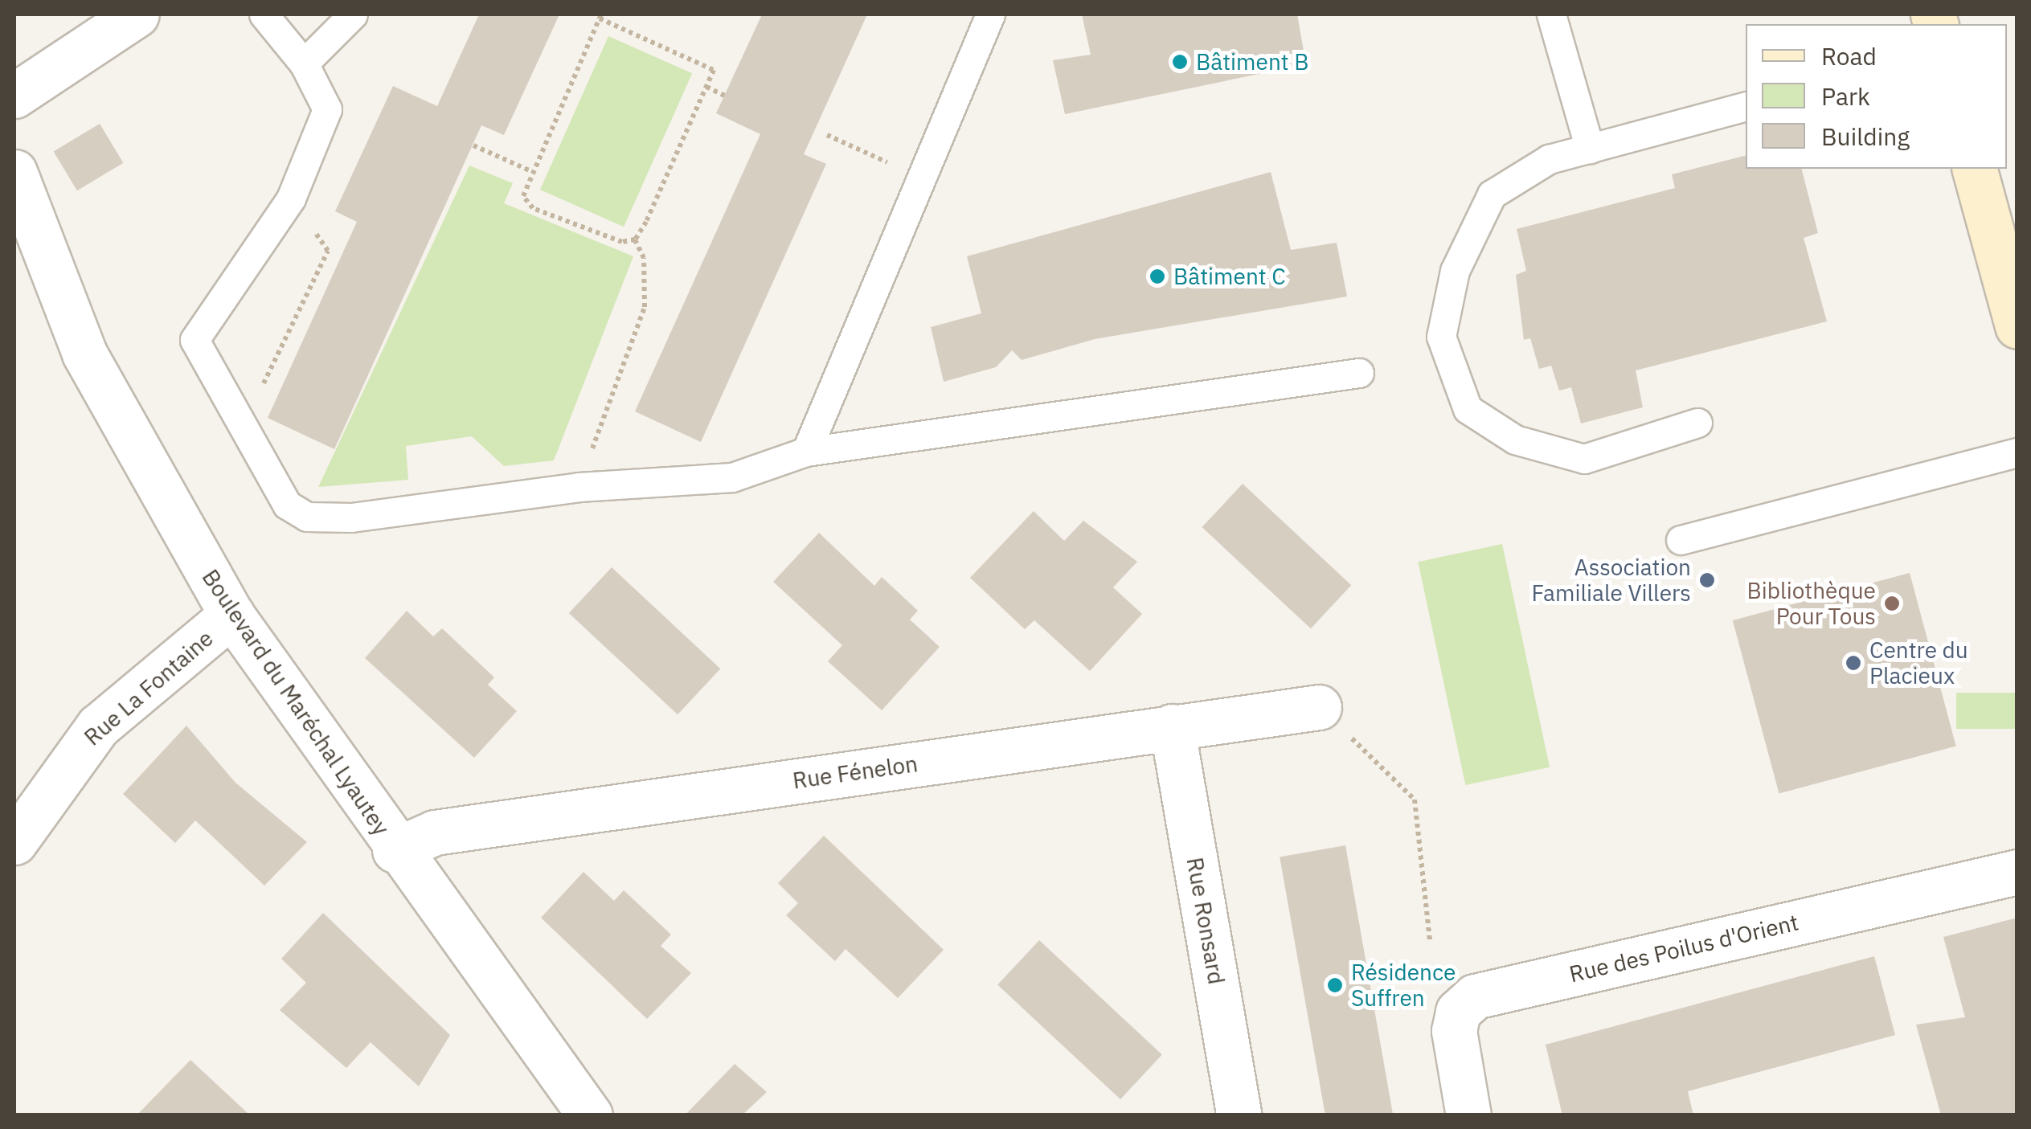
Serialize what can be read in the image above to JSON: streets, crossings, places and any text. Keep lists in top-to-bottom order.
{
  "streets": {
    "street": [
      "Rue La Fontaine",
      "Boulevard du Maréchal Lyautey",
      "Rue Fénelon",
      "Rue Ronsard",
      "Rue des Poilus d'Orient"
    ]
  },
  "crossings": [
    ["Rue La Fontaine", "Boulevard du Maréchal Lyautey"],
    ["Boulevard du Maréchal Lyautey", "Rue Fénelon"],
    ["Rue Fénelon", "Rue Ronsard"]
  ],
  "places": [
    "Bâtiment B",
    "Bâtiment C",
    "Association Familiale Villers",
    "Bibliothèque Pour Tous",
    "Centre du Placieux",
    "Résidence Suffren"
  ],
  "legend": ["Road", "Park", "Building"]
}
